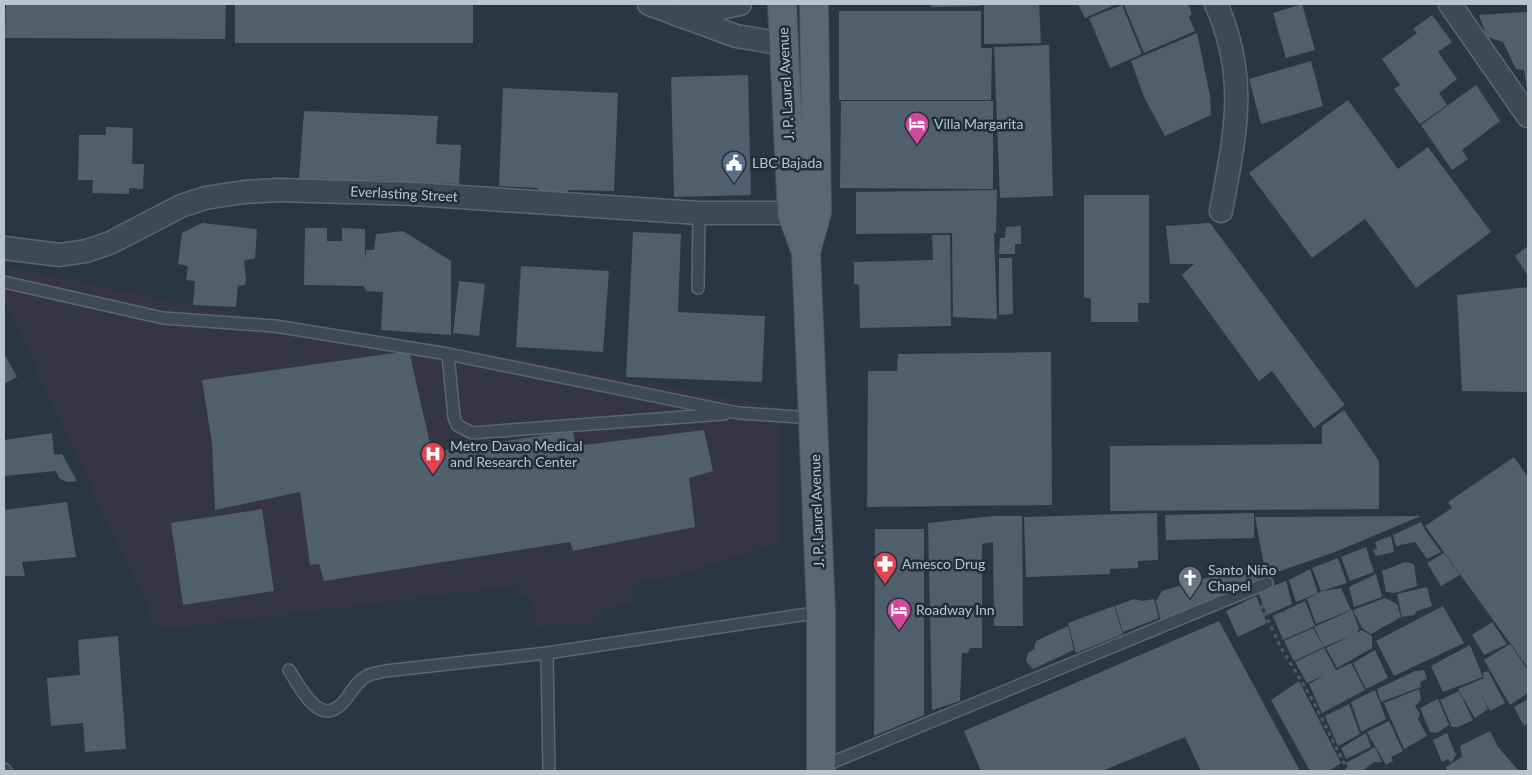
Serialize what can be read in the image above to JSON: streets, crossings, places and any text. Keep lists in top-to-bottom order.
{
  "streets": {
    "main road": ["J. P. Laurel Avenue"],
    "street": ["Everlasting Street"]
  },
  "crossings": [
    ["J. P. Laurel Avenue", "Everlasting Street"]
  ],
  "places": {
    "hotel": ["Villa Margarita", "Roadway Inn"],
    "public building": ["LBC Bajada"],
    "hospital": ["Metro Davao Medical and Research Center"],
    "pharmacy": ["Amesco Drug"],
    "church": ["Santo Niño Chapel"]
  }
}
